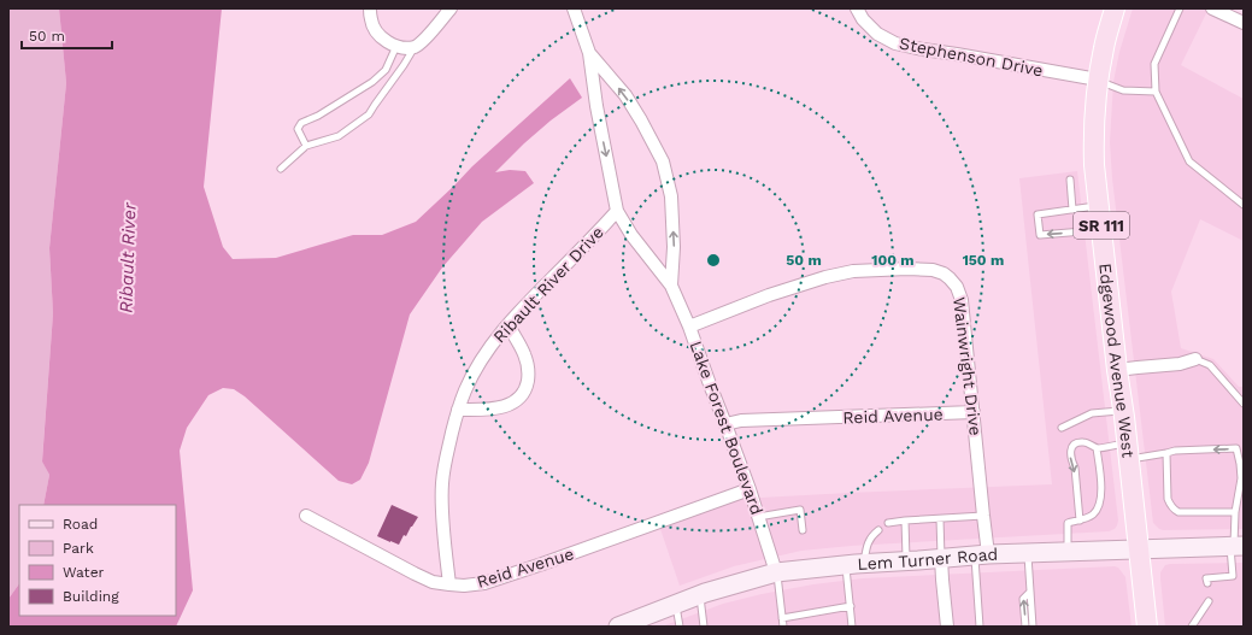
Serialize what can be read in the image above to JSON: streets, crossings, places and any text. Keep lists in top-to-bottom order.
{
  "streets": {
    "main road": ["SR 111", "Edgewood Avenue West", "Lem Turner Road"],
    "street": [
      "Stephenson Drive",
      "Ribault River Drive",
      "Wainwright Drive",
      "Reid Avenue",
      "Lake Forest Boulevard"
    ]
  },
  "crossings": [
    ["Stephenson Drive", "Edgewood Avenue West"],
    ["Ribault River Drive", "Reid Avenue"],
    ["Ribault River Drive", "Lake Forest Boulevard"],
    ["Edgewood Avenue West", "Lem Turner Road"],
    ["Wainwright Drive", "Reid Avenue"],
    ["Wainwright Drive", "Lake Forest Boulevard"],
    ["Wainwright Drive", "Lem Turner Road"],
    ["Reid Avenue", "Lake Forest Boulevard"],
    ["Lake Forest Boulevard", "Lem Turner Road"]
  ],
  "water": ["Ribault River"],
  "legend": [
    "Road",
    "Park",
    "Water",
    "Building"
  ],
  "scale_bar": "50 m",
  "rings": ["50 m", "100 m", "150 m"]
}
